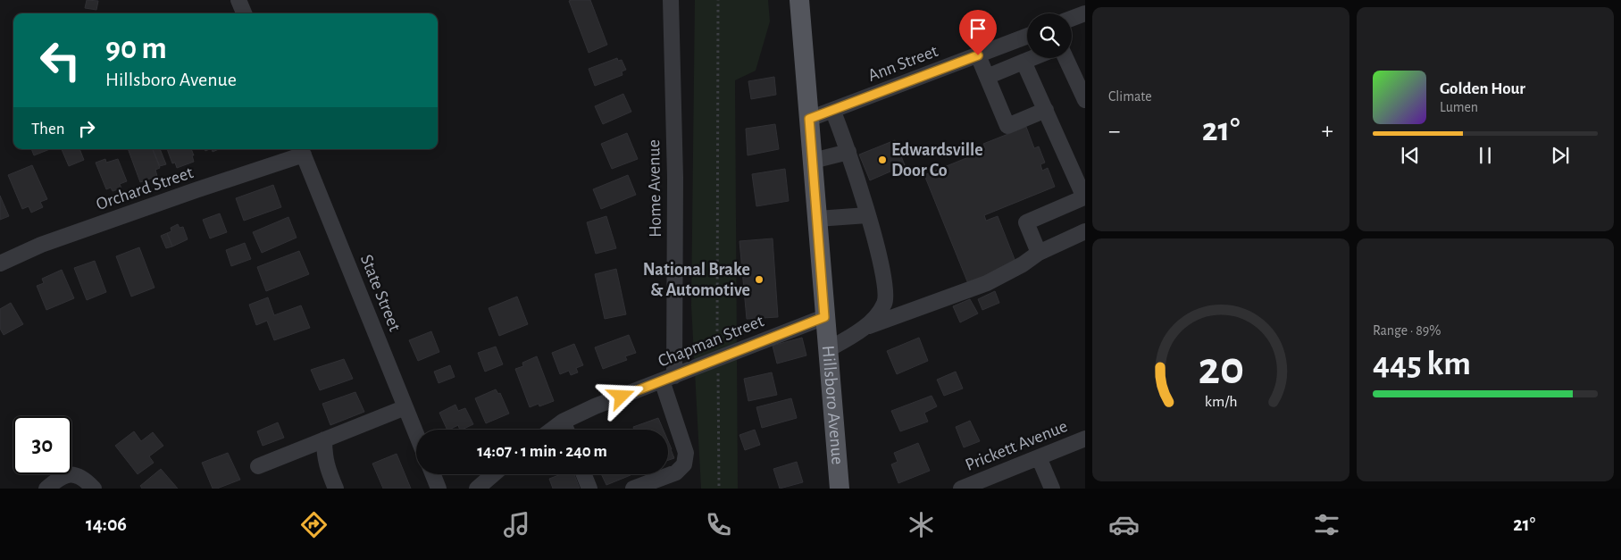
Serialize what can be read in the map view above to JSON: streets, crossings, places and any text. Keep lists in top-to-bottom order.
{
  "streets": {
    "main road": ["Hillsboro Avenue"],
    "street": [
      "Ann Street",
      "Orchard Street",
      "Home Avenue",
      "State Street",
      "Chapman Street",
      "Prickett Avenue"
    ]
  },
  "crossings": [
    ["Ann Street", "Hillsboro Avenue"],
    ["Orchard Street", "State Street"],
    ["Home Avenue", "Chapman Street"],
    ["Chapman Street", "Hillsboro Avenue"]
  ],
  "places": ["Edwardsville Door Co", "National Brake & Automotive"],
  "page": {
    "tile": [
      "Climate",
      ["Range · 89%", "445 km"]
    ],
    "turn": ["90 m", "Hillsboro Avenue"],
    "song": ["Golden Hour", "Lumen"],
    "then": "Then",
    "heat": ["−", "21°", "+"],
    "limit": "30",
    "trip": "14:07 · 1 min · 240 m",
    "tabs": ["14:06", "21°"],
    "gauge": ["20", "km/h"]
  }
}
